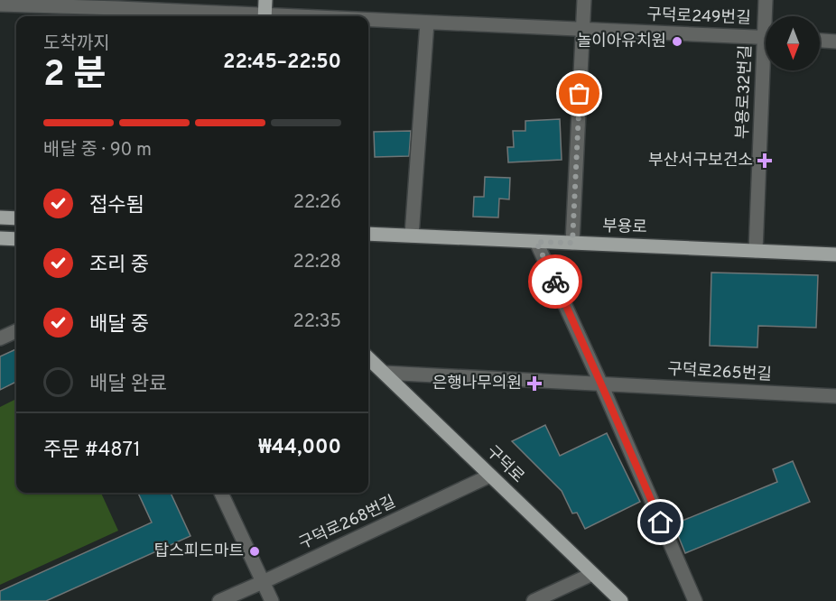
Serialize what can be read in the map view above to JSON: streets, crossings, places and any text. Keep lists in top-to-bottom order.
{
  "streets": {
    "main road": ["부용로", "구덕로"],
    "street": [
      "구덕로249번길",
      "부용로32번길",
      "구덕로265번길",
      "구덕로268번길"
    ]
  },
  "crossings": [
    ["부용로32번길", "부용로"],
    ["구덕로265번길", "구덕로"],
    ["구덕로", "구덕로268번길"]
  ],
  "places": {
    "other": ["놀이아유치원", "탑스피드마트"],
    "health": ["부산서구보건소", "은행나무의원"]
  },
  "north": "bottom",
  "page": {
    "heading": ["2 분", "도착까지", "22:45–22:50"],
    "panel": ["주문 #4871", "₩44,000"],
    "bar": "배달 중 · 90 m",
    "list": [
      ["접수됨", "22:26"],
      ["조리 중", "22:28"],
      ["배달 중", "22:35"],
      "배달 완료"
    ]
  }
}
